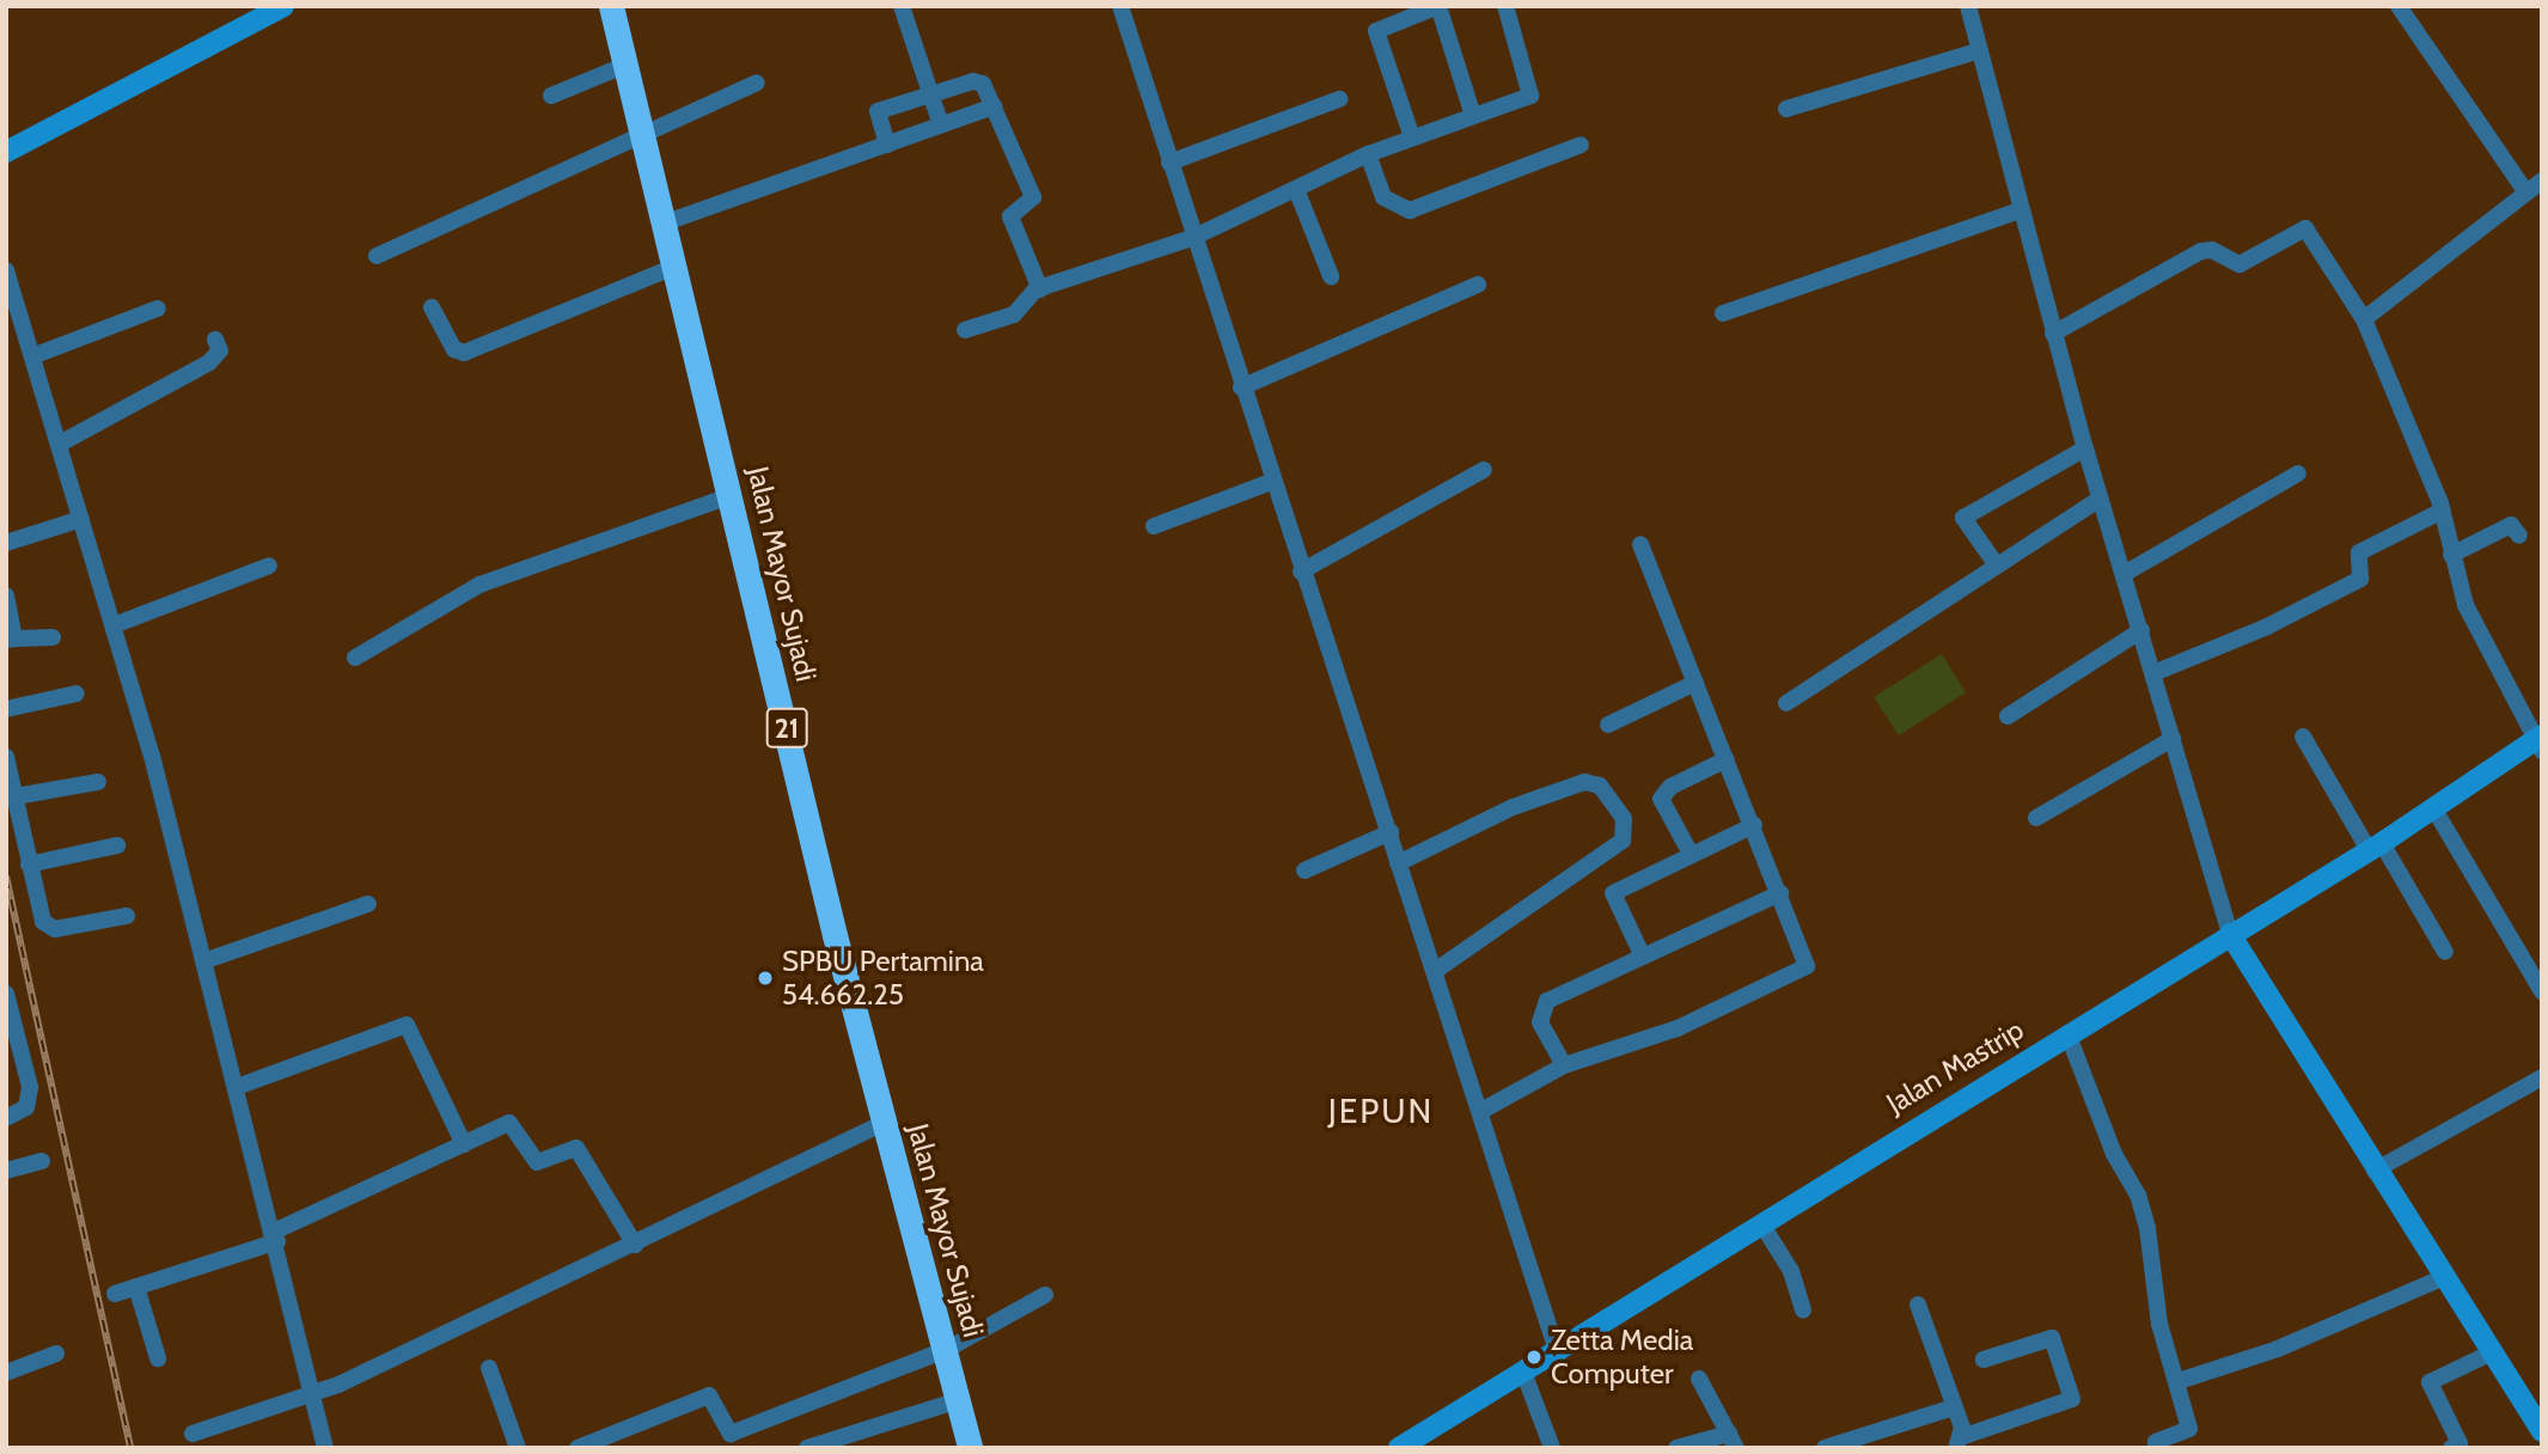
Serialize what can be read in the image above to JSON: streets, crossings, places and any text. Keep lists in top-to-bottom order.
{
  "streets": {
    "highway": ["Jalan Mayor Sujadi", "21"],
    "main road": ["Jalan Mastrip"]
  },
  "districts": ["JEPUN"],
  "places": ["SPBU Pertamina 54.662.25", "Zetta Media Computer"]
}
